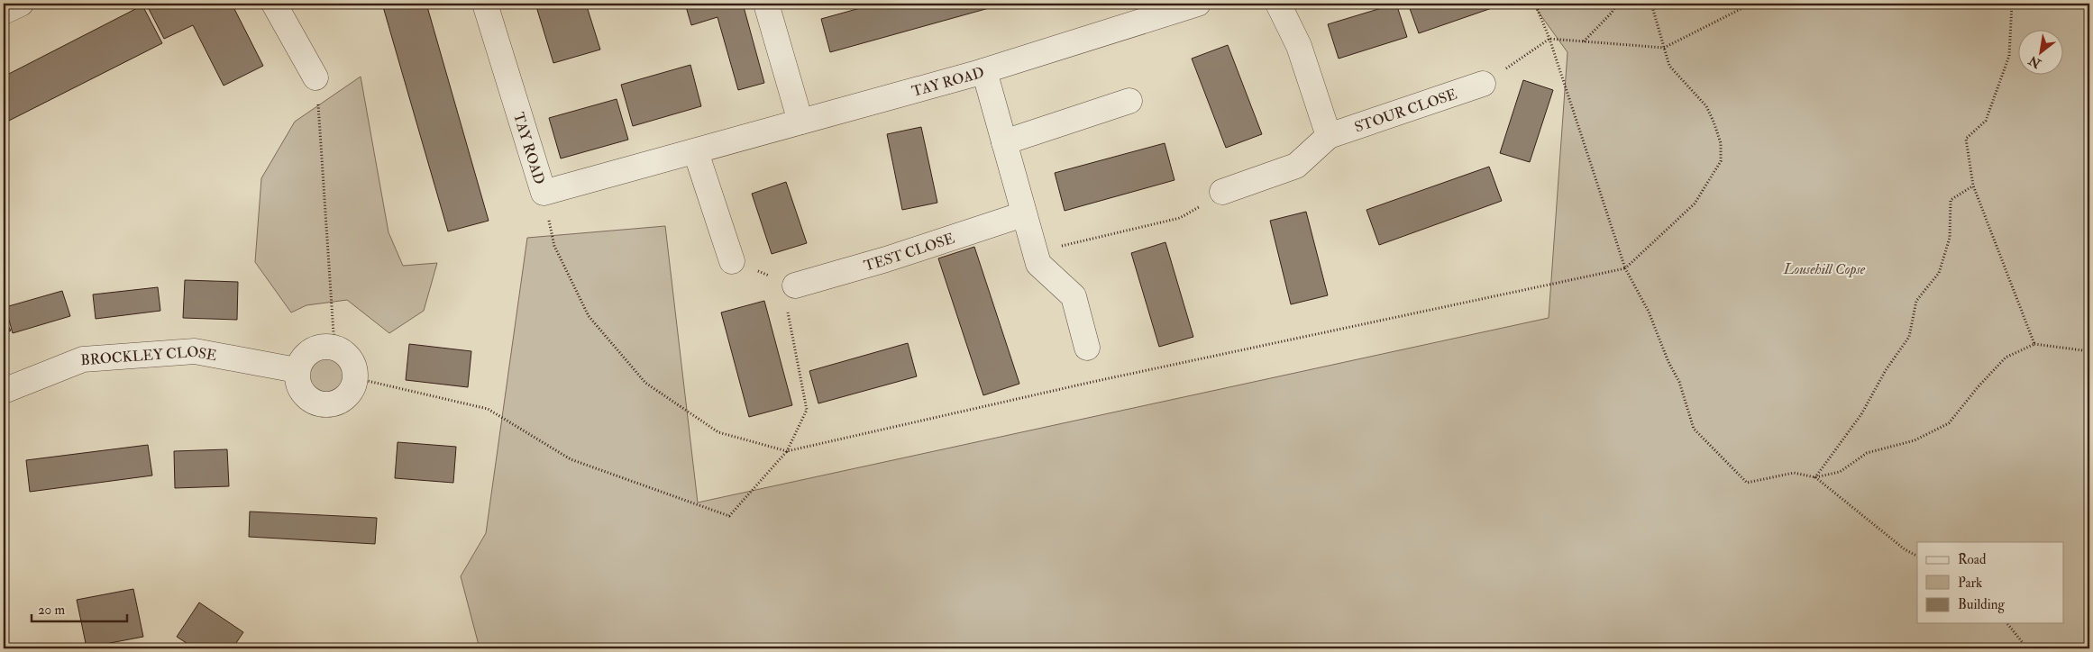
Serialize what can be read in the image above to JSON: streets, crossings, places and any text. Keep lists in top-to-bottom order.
{
  "streets": {
    "street": [
      "TAY ROAD",
      "STOUR CLOSE",
      "TEST CLOSE",
      "BROCKLEY CLOSE"
    ]
  },
  "parks": ["Lousehill Copse"],
  "legend": ["Road", "Park", "Building"],
  "scale_bar": "20 m",
  "north": "bottom left"
}
